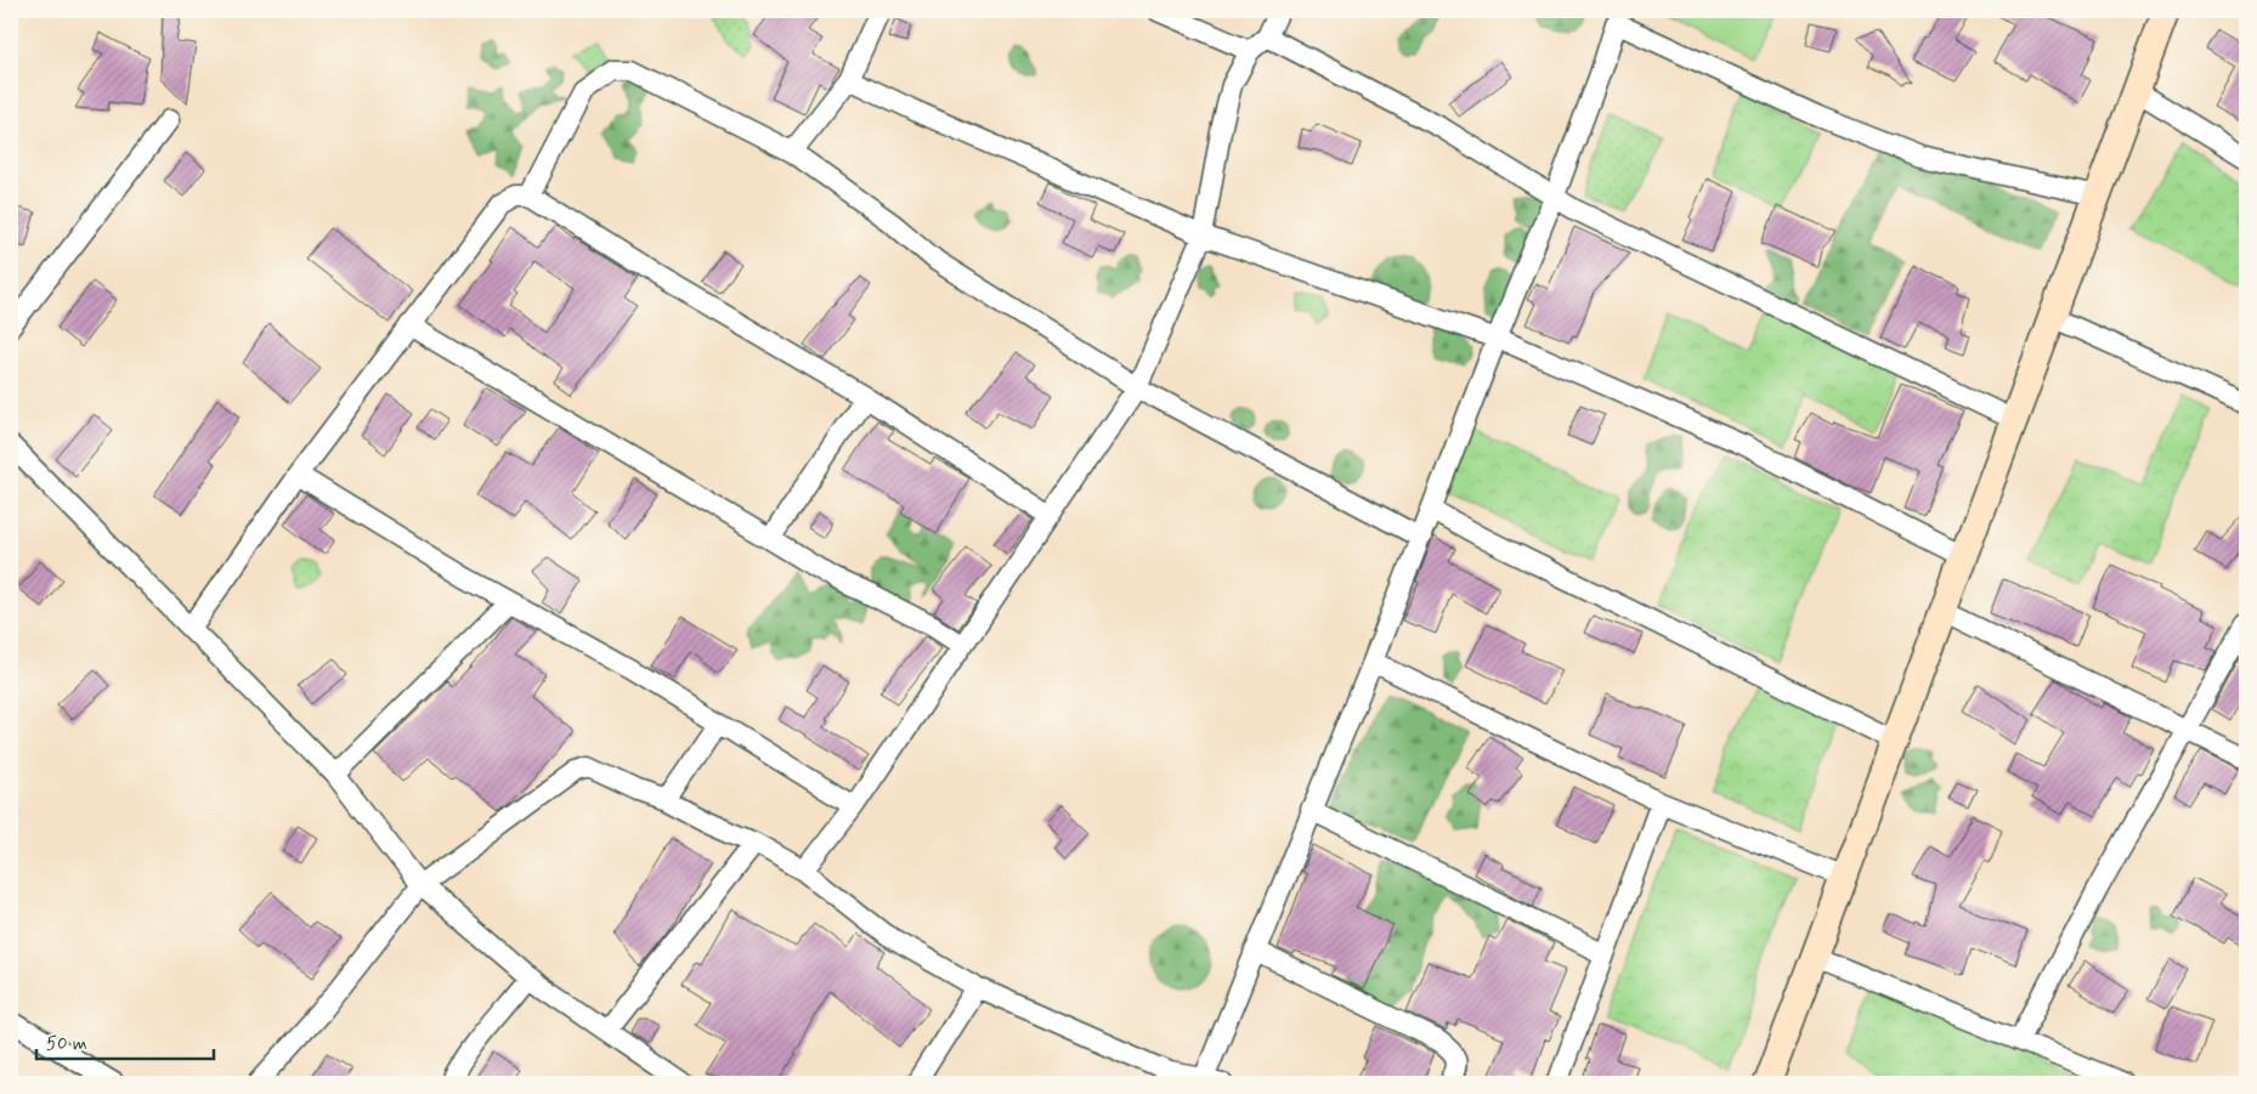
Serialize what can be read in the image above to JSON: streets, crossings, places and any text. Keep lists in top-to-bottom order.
{
  "scale_bar": "50 m"
}
